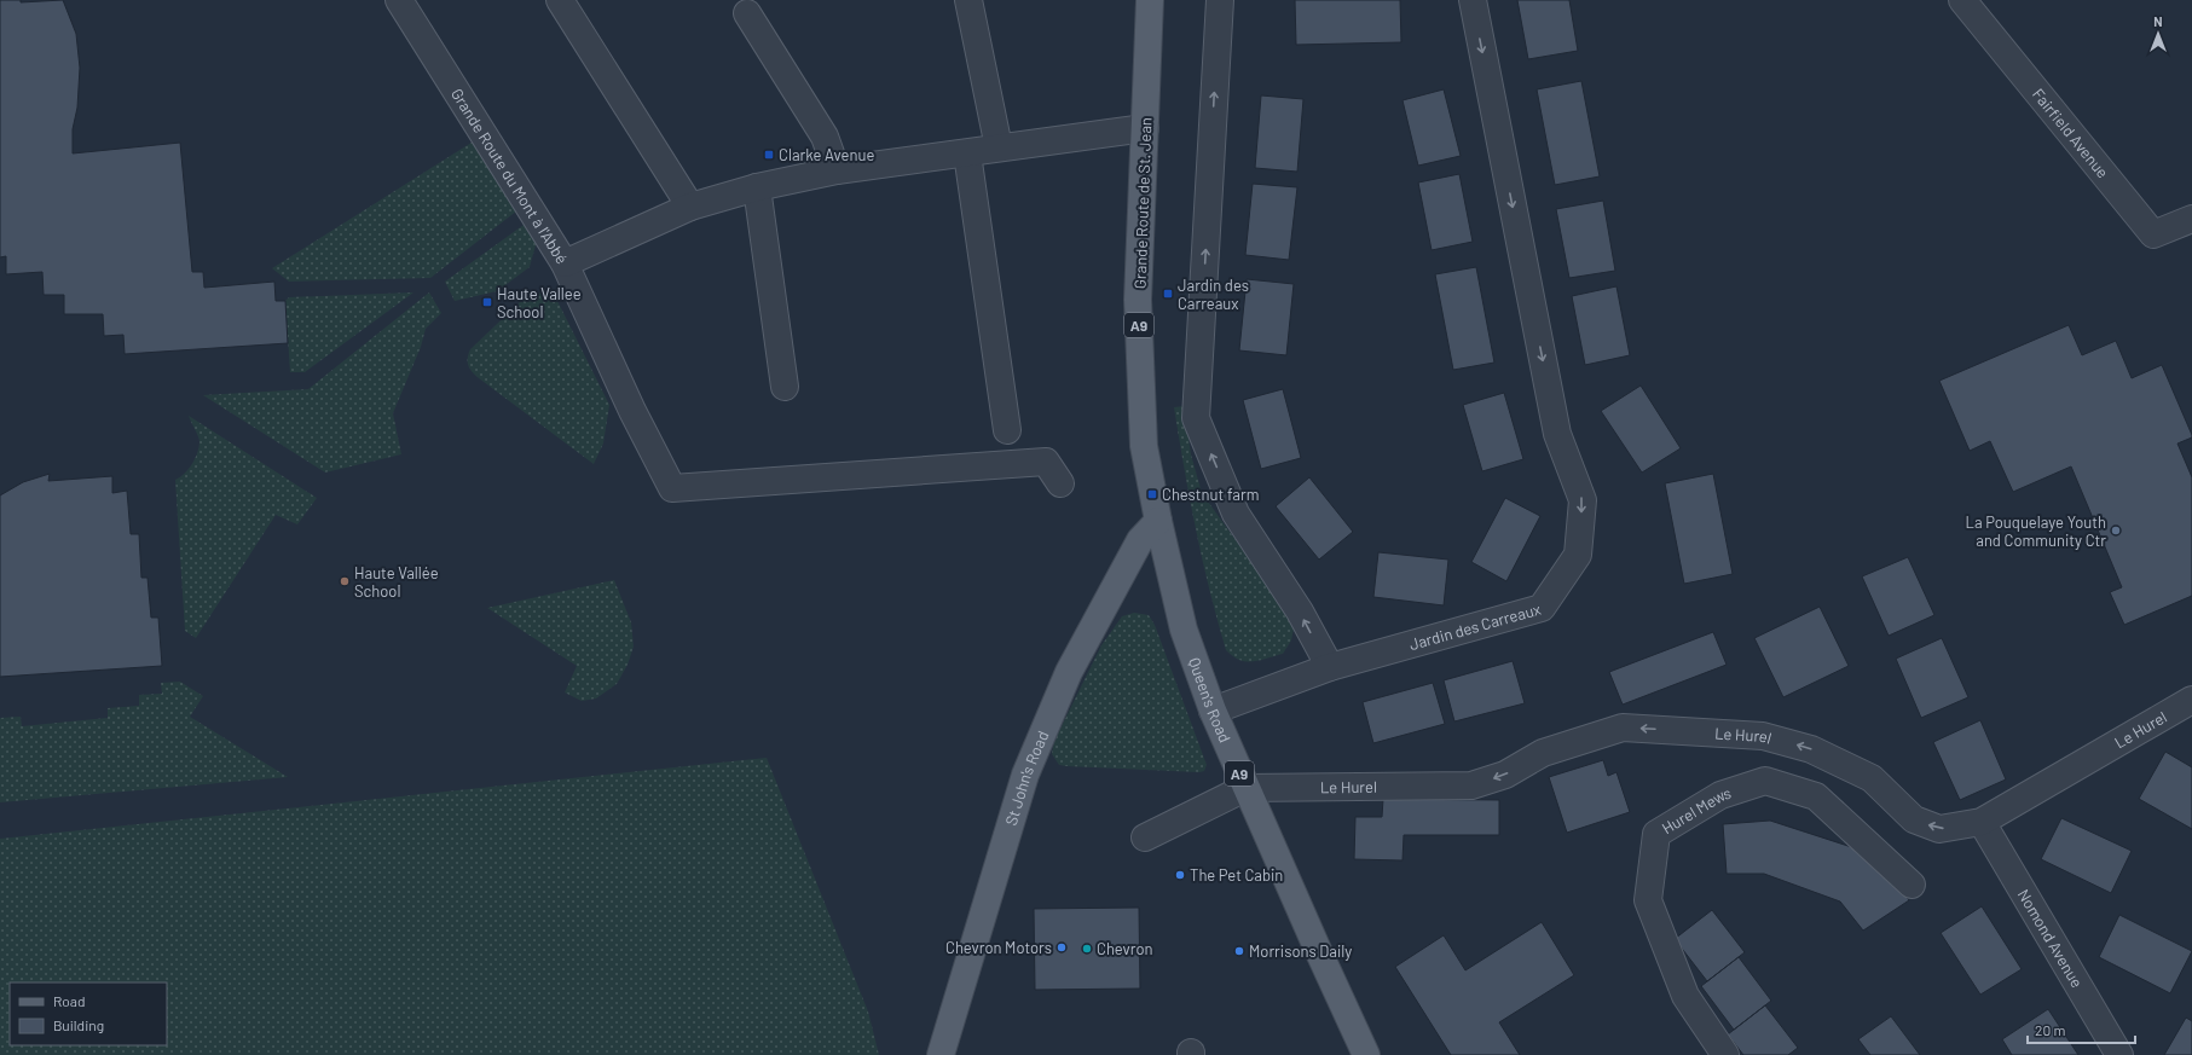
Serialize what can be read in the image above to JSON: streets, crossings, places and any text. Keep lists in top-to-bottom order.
{
  "streets": {
    "main road": [
      "Grande Route de St. Jean",
      "A9",
      "Queen's Road",
      "St John's Road"
    ],
    "street": [
      "Fairfield Avenue",
      "Grande Route du Mont à l'Abbé",
      "Jardin des Carreaux",
      "Le Hurel",
      "Hurel Mews",
      "Nomond Avenue"
    ]
  },
  "crossings": [
    ["Grande Route de St. Jean", "Queen's Road"],
    ["Grande Route de St. Jean", "St John's Road"],
    ["Jardin des Carreaux", "Queen's Road"],
    ["Queen's Road", "Le Hurel"],
    ["Queen's Road", "St John's Road"],
    ["Le Hurel", "Nomond Avenue"]
  ],
  "one_way": ["Jardin des Carreaux", "Le Hurel"],
  "places": {
    "transit": [
      "Clarke Avenue",
      "Jardin des Carreaux",
      "Haute Vallee School",
      "Chestnut farm"
    ],
    "other": [
      "La Pouquelaye Youth and Community Ctr",
      "Haute Vallée School",
      "The Pet Cabin",
      "Chevron Motors",
      "Chevron",
      "Morrisons Daily"
    ]
  },
  "legend": ["Road", "Building"],
  "scale_bar": "20 m",
  "north": "top"
}
